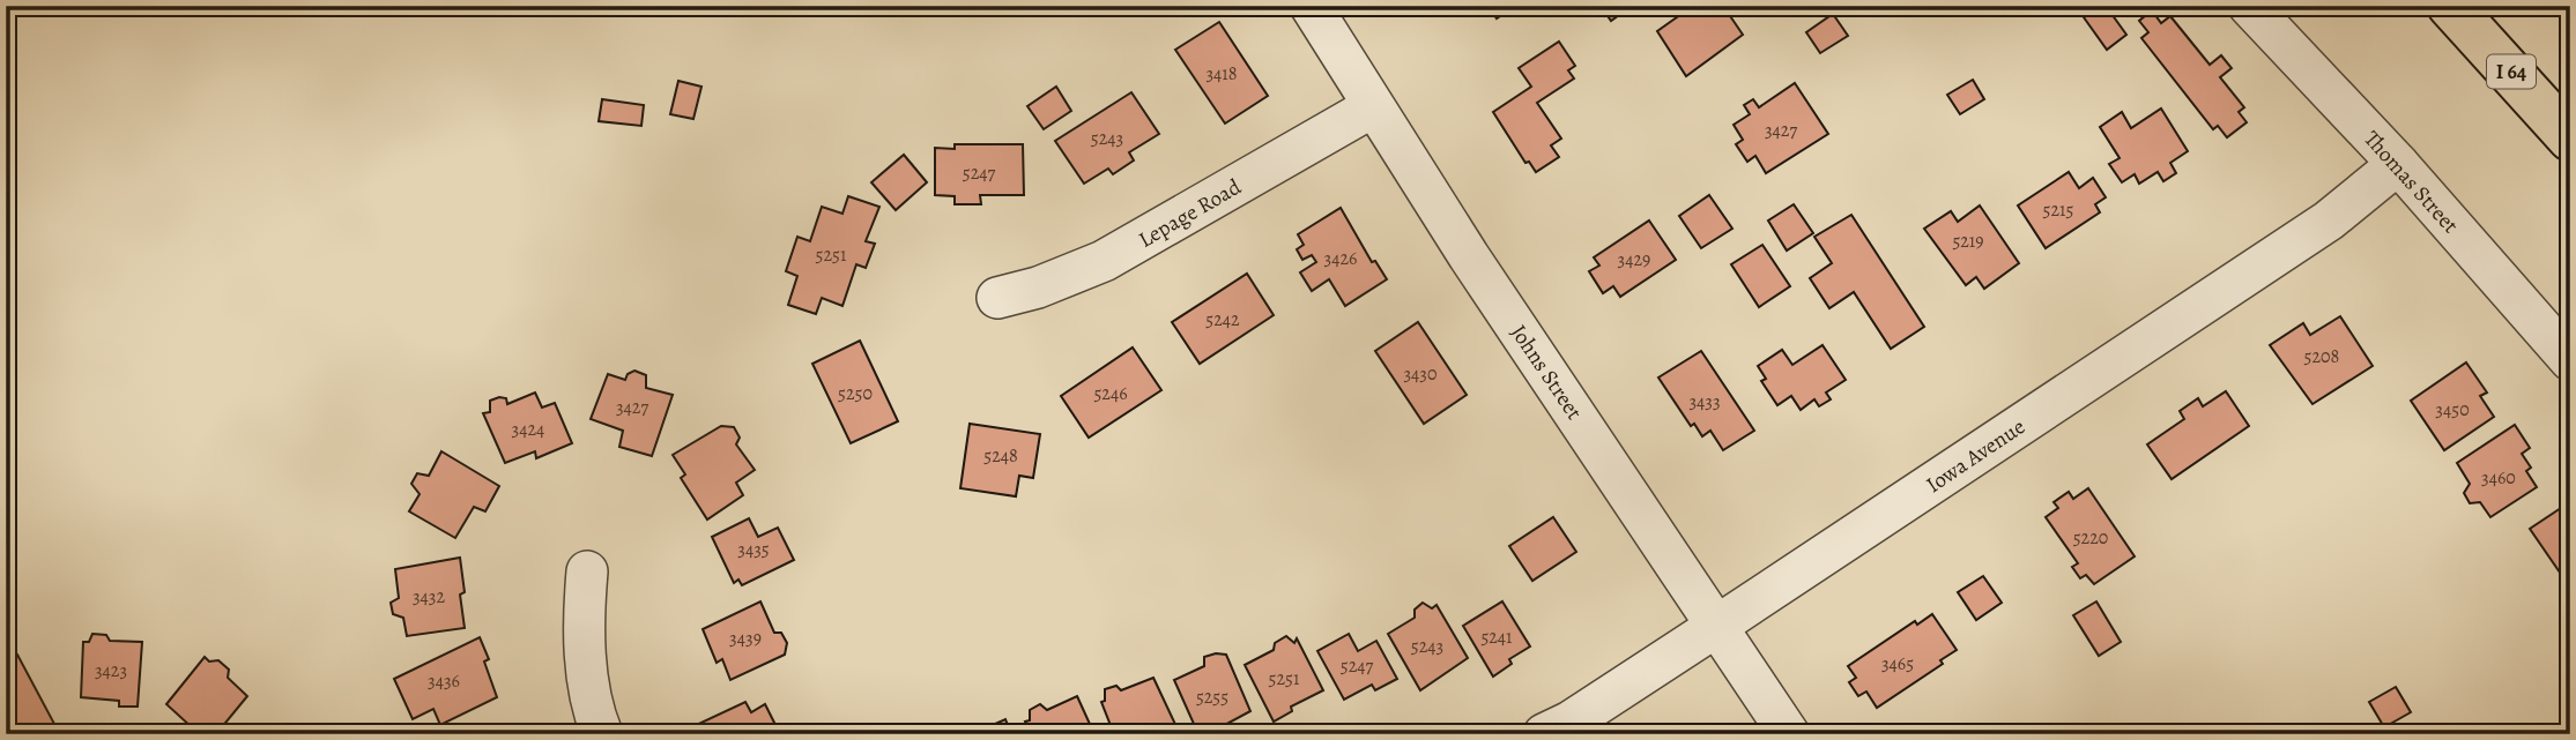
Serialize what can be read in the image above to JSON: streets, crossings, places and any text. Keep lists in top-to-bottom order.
{
  "streets": {
    "highway": ["I 64"],
    "street": [
      "Thomas Street",
      "Lepage Road",
      "Johns Street",
      "Iowa Avenue"
    ]
  },
  "crossings": [
    ["Thomas Street", "Iowa Avenue"],
    ["Lepage Road", "Johns Street"],
    ["Johns Street", "Iowa Avenue"]
  ],
  "house_numbers": [
    "3418",
    "3427",
    "5243",
    "5247",
    "5215",
    "5219",
    "5251",
    "3426",
    "3429",
    "5242",
    "5208",
    "3430",
    "5250",
    "5246",
    "3433",
    "3427",
    "3450",
    "3424",
    "5248",
    "3460",
    "5220",
    "3435",
    "3432",
    "5241",
    "3439",
    "5243",
    "3465",
    "5247",
    "3423",
    "5251",
    "3436",
    "5255"
  ]
}
